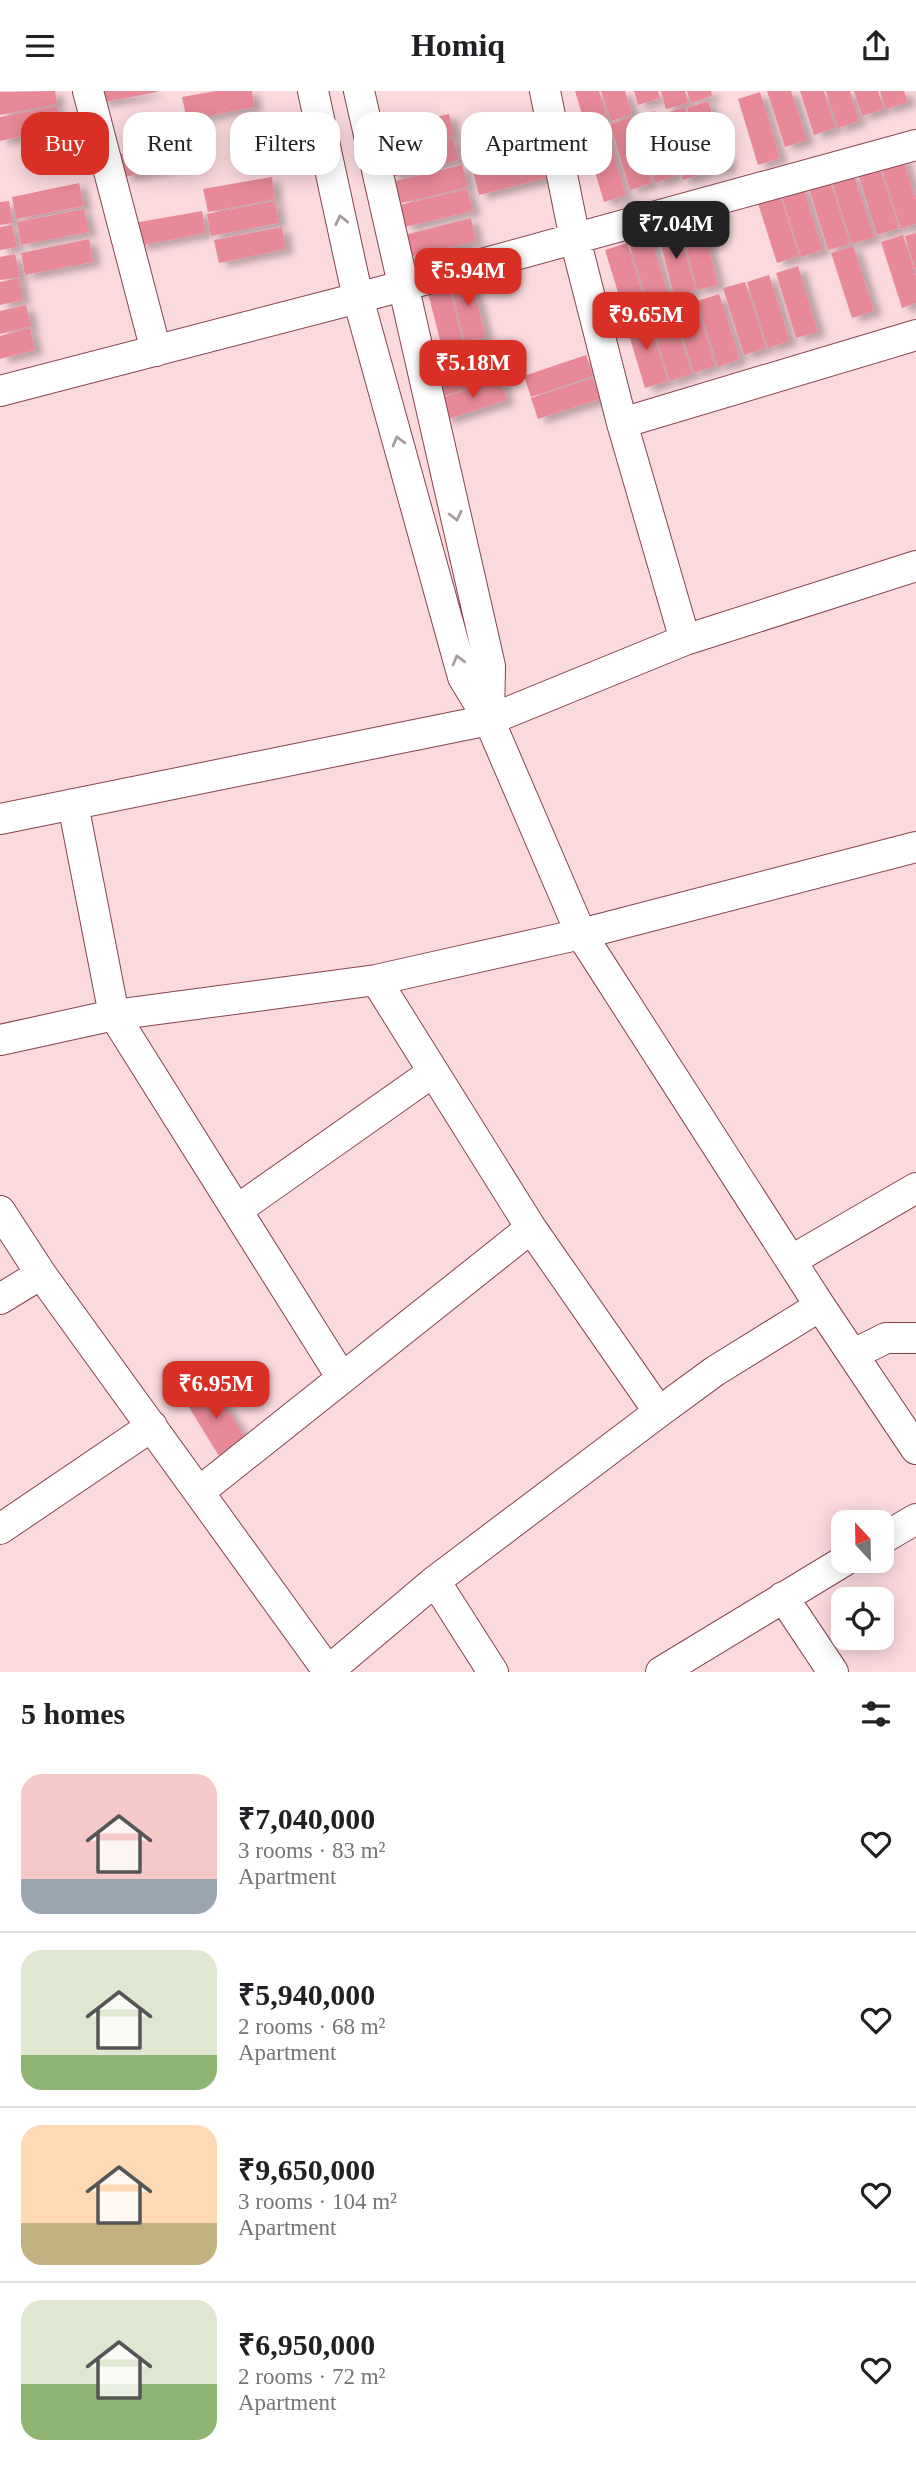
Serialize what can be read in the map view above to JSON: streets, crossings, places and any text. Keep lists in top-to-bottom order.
{
  "north": "top",
  "page": {
    "header": "Homiq",
    "chip": [
      "Buy",
      "Rent",
      "Filters",
      "New",
      "Apartment",
      "House"
    ],
    "price": [
      "₹7.04M",
      "₹5.94M",
      "₹9.65M",
      "₹5.18M",
      "₹6.95M"
    ],
    "heading": "5 homes",
    "list": [
      {
        "name": "₹7,040,000",
        "note": "3 rooms · 83 m² · Apartment"
      },
      {
        "name": "₹5,940,000",
        "note": "2 rooms · 68 m² · Apartment"
      },
      {
        "name": "₹9,650,000",
        "note": "3 rooms · 104 m² · Apartment"
      },
      {
        "name": "₹6,950,000",
        "note": "2 rooms · 72 m² · Apartment"
      }
    ]
  }
}
